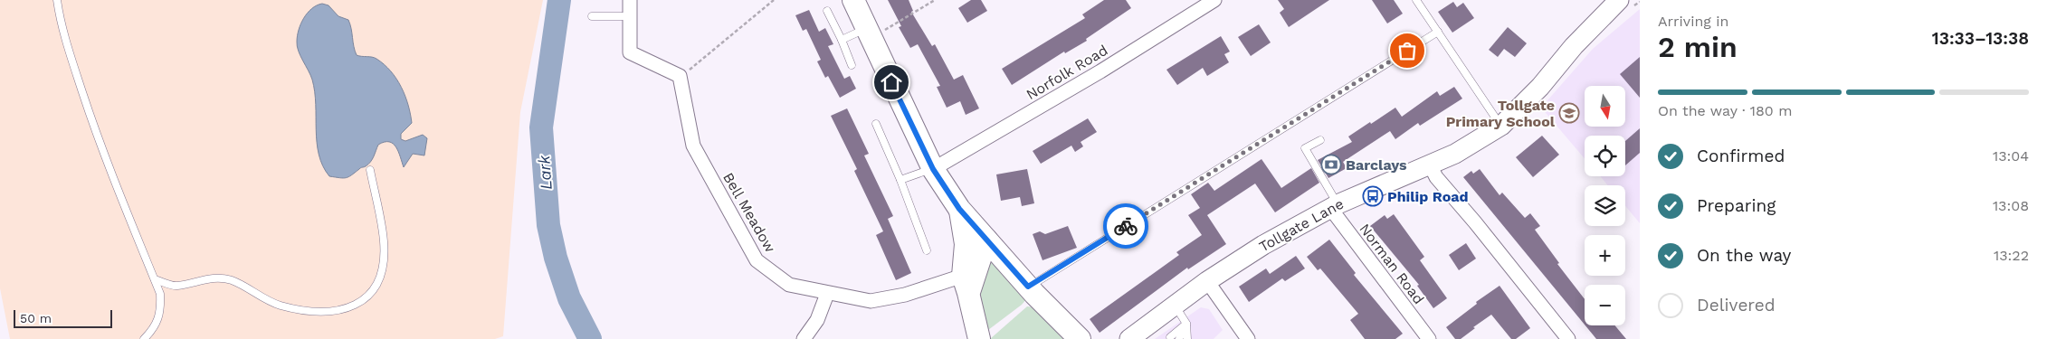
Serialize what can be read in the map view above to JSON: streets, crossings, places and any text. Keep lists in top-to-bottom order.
{
  "streets": {
    "street": [
      "Norfolk Road",
      "Bell Meadow",
      "Tollgate Lane",
      "Norman Road"
    ]
  },
  "crossings": [
    ["Tollgate Lane", "Norman Road"]
  ],
  "water": ["Lark"],
  "places": {
    "school or university": ["Tollgate Primary School"],
    "bank": ["Barclays"],
    "bus stop": ["Philip Road"]
  },
  "scale_bar": "50 m",
  "north": "bottom",
  "page": {
    "heading": ["2 min", "Arriving in", "13:33–13:38"],
    "bar": "On the way · 180 m",
    "map_buttons": ["+", "−"],
    "list": [
      ["Confirmed", "13:04"],
      ["Preparing", "13:08"],
      ["On the way", "13:22"],
      "Delivered"
    ],
    "scale": "50 m"
  }
}
